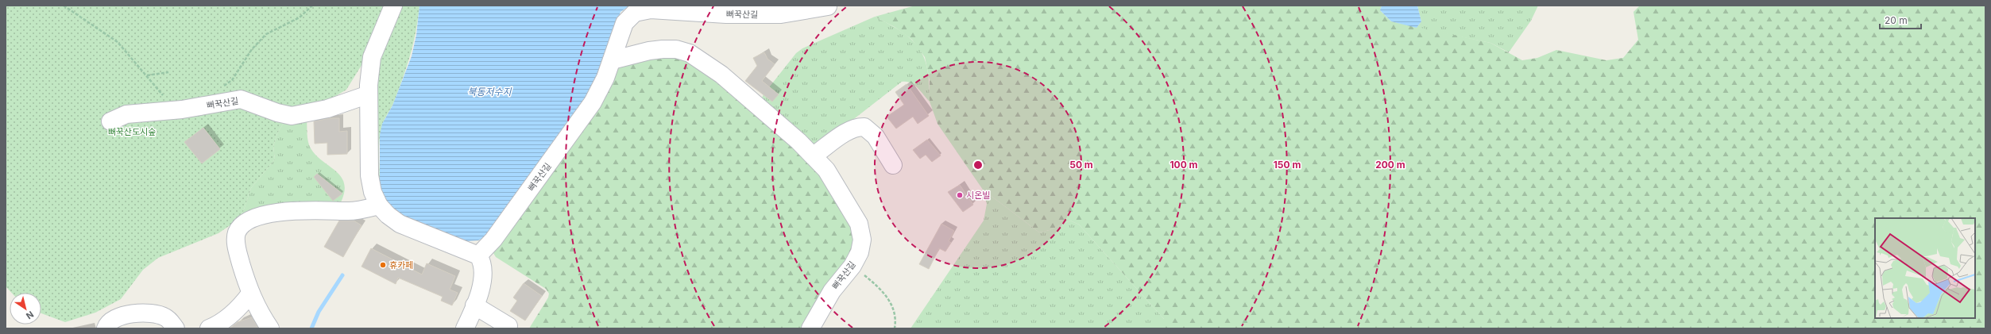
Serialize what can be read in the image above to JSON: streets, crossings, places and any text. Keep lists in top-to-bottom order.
{
  "streets": {
    "street": ["뻐꾹산길"]
  },
  "water": ["북동저수지"],
  "parks": ["뻐꾹산도시숲"],
  "places": ["시온빌", "휴카페"],
  "scale_bar": "20 m",
  "north": "bottom right",
  "rings": [
    "50 m",
    "100 m",
    "150 m",
    "200 m"
  ]
}
